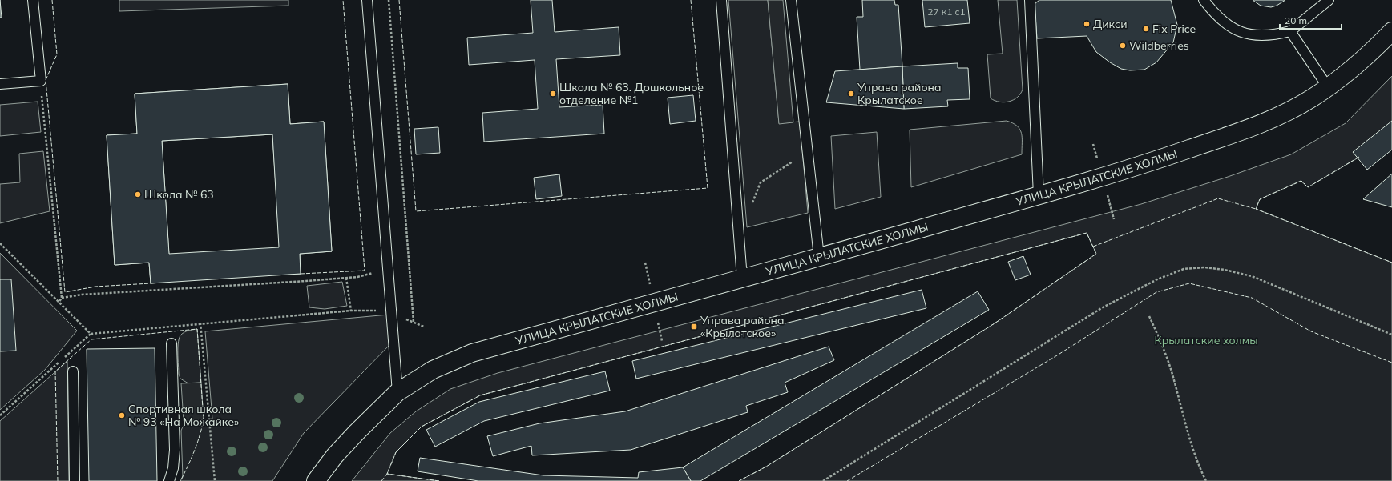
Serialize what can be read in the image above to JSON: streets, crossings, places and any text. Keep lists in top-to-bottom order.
{
  "streets": {
    "street": ["УЛИЦА КРЫЛАТСКИЕ ХОЛМЫ"]
  },
  "parks": ["Крылатские холмы"],
  "places": {
    "other": [
      "Дикси",
      "Fix Price",
      "Wildberries",
      "Школа № 63. Дошкольное отделение №1",
      "Управа района Крылатское",
      "Школа № 63",
      "Спортивная школа № 93 «На Можайке»"
    ],
    "transit": ["Управа района «Крылатское»"]
  },
  "house_numbers": ["27 к1 с1"],
  "scale_bar": "20 m"
}
